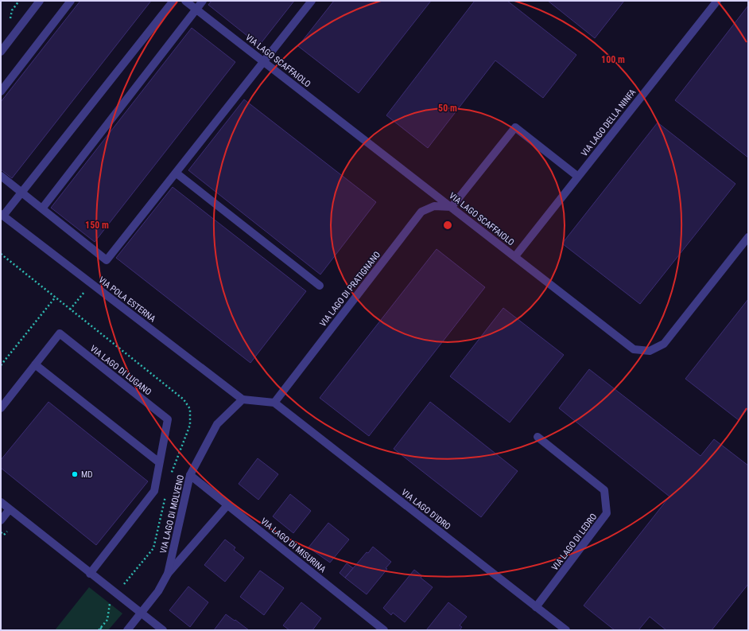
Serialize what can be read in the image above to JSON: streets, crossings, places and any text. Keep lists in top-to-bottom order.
{
  "streets": {
    "street": [
      "VIA LAGO SCAFFAIOLO",
      "VIA LAGO DELLA NINFA",
      "VIA LAGO DI PRATIGNANO",
      "VIA POLA ESTERNA",
      "VIA LAGO DI LUGANO",
      "VIA LAGO D'IDRO",
      "VIA LAGO DI MOLVENO",
      "VIA LAGO DI LEDRO",
      "VIA LAGO DI MISURINA"
    ]
  },
  "crossings": [
    ["VIA LAGO SCAFFAIOLO", "VIA LAGO DELLA NINFA"],
    ["VIA LAGO SCAFFAIOLO", "VIA LAGO DI PRATIGNANO"],
    ["VIA LAGO DI PRATIGNANO", "VIA LAGO D'IDRO"],
    ["VIA POLA ESTERNA", "VIA LAGO DI MOLVENO"],
    ["VIA LAGO D'IDRO", "VIA LAGO DI LEDRO"],
    ["VIA LAGO DI MOLVENO", "VIA LAGO DI MISURINA"]
  ],
  "places": ["MD"],
  "rings": ["100 m", "50 m", "150 m"]
}
